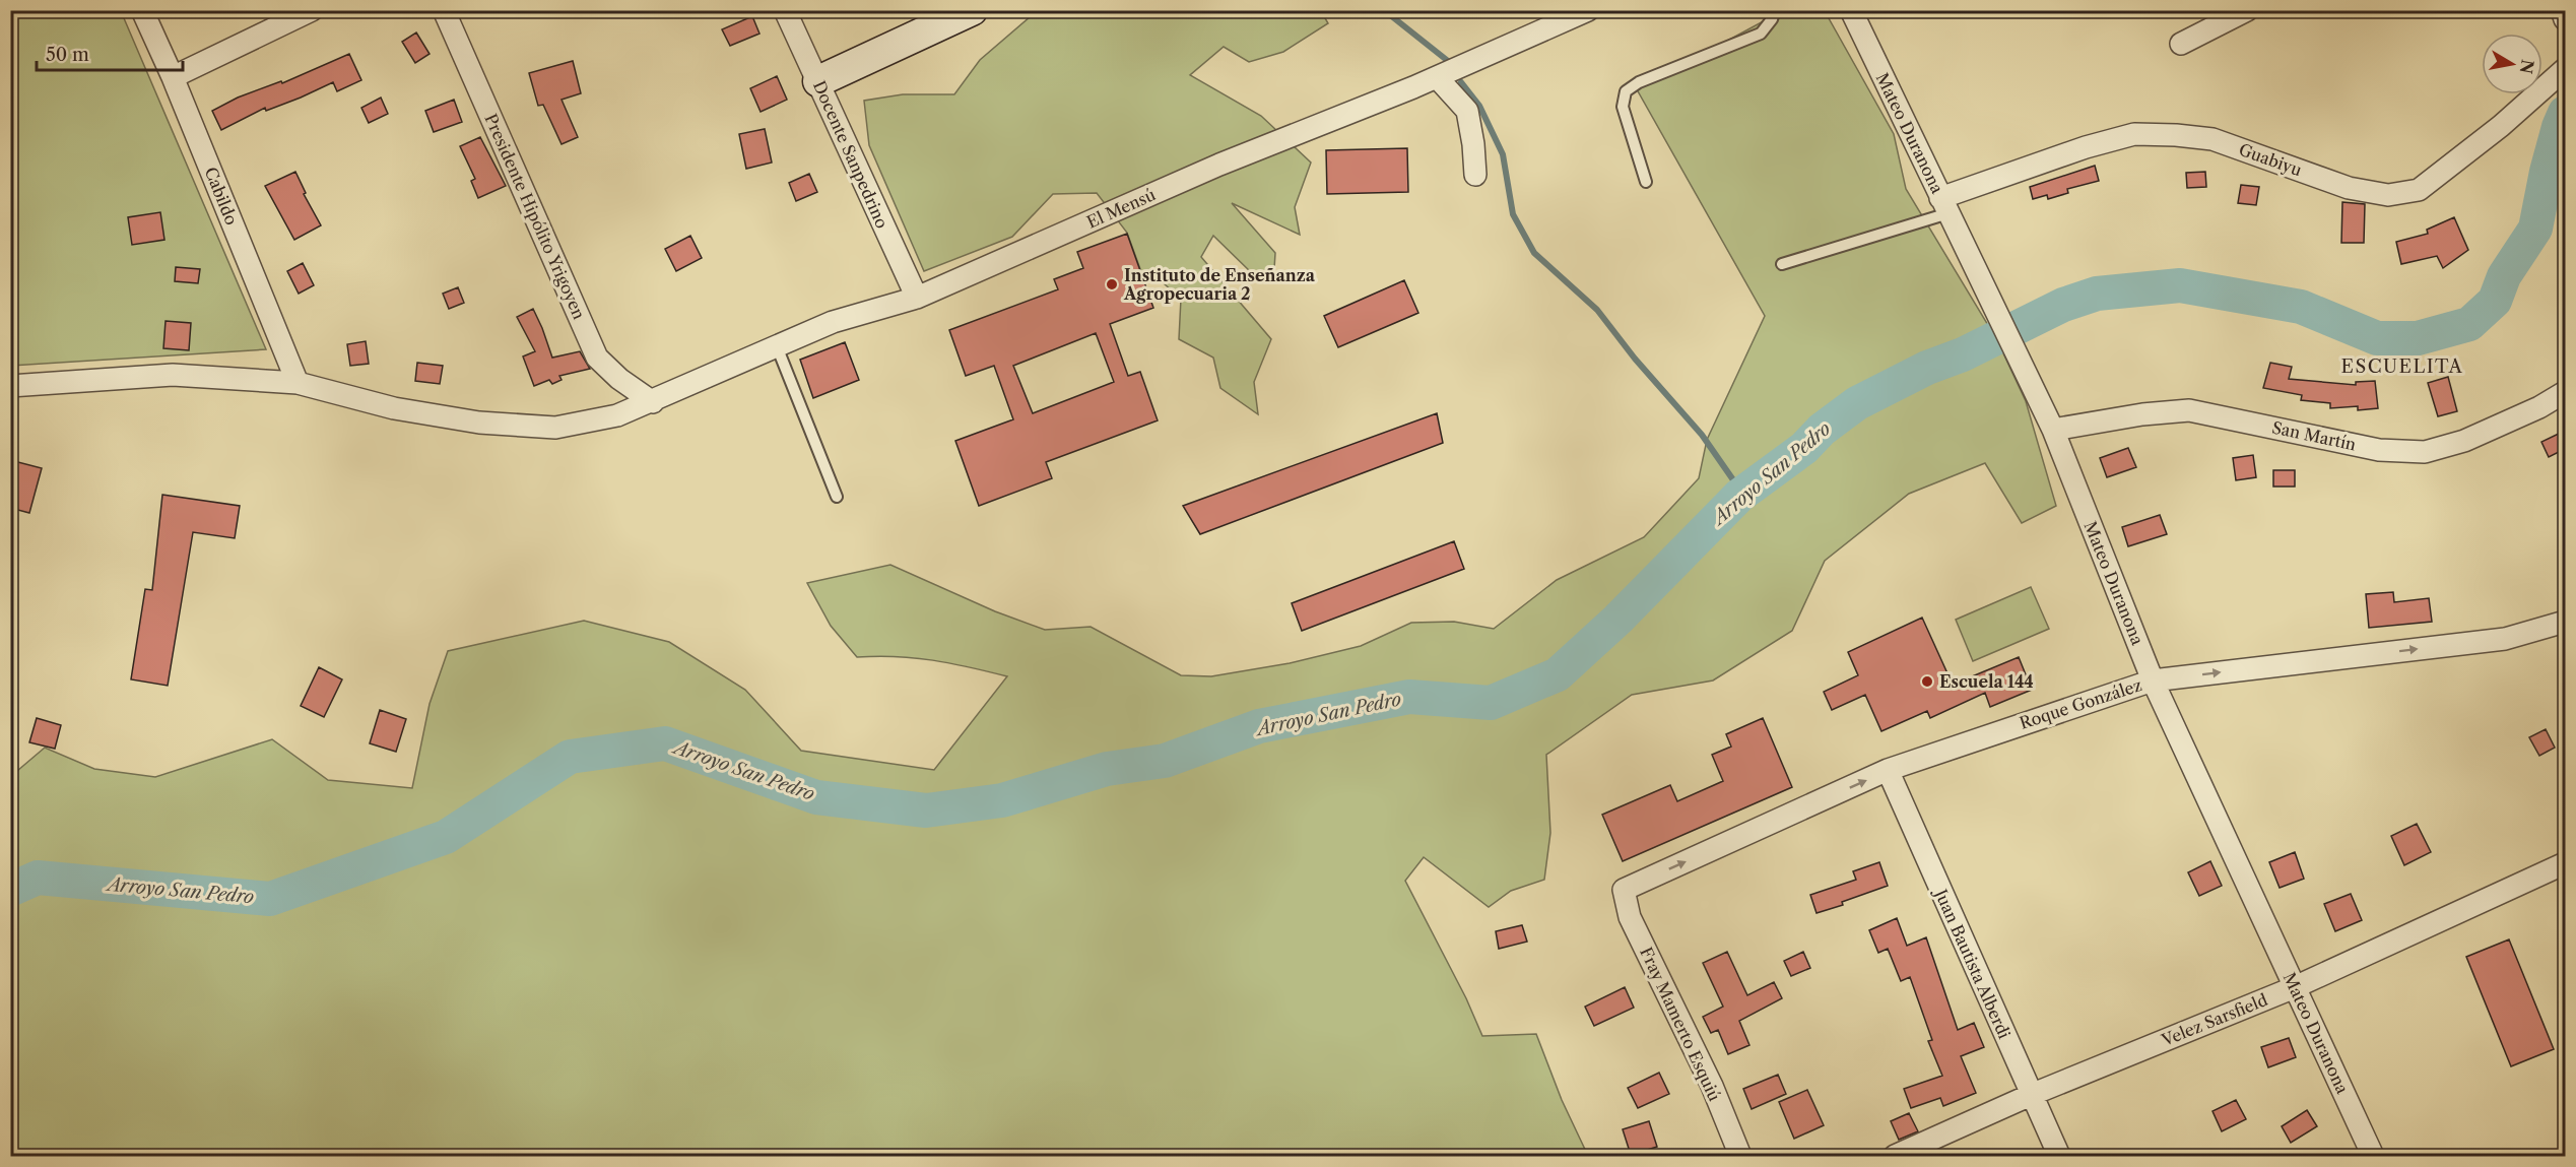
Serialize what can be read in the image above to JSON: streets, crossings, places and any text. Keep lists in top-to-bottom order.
{
  "streets": {
    "street": [
      "Mateo Duranona",
      "Docente Sanpedrino",
      "Guabiyu",
      "Cabildo",
      "El Mensú",
      "Presidente Hipólito Yrigoyen",
      "San Martín",
      "Roque González",
      "Juan Bautista Alberdi",
      "Velez Sarsfield",
      "Fray Mamerto Esquiú"
    ]
  },
  "crossings": [
    ["Mateo Duranona", "Guabiyu"],
    ["Mateo Duranona", "San Martín"],
    ["Mateo Duranona", "Roque González"],
    ["Mateo Duranona", "Velez Sarsfield"],
    ["Docente Sanpedrino", "El Mensú"],
    ["Cabildo", "El Mensú"],
    ["El Mensú", "Presidente Hipólito Yrigoyen"],
    ["Roque González", "Juan Bautista Alberdi"],
    ["Roque González", "Fray Mamerto Esquiú"],
    ["Juan Bautista Alberdi", "Velez Sarsfield"]
  ],
  "one_way": ["Roque González"],
  "districts": ["ESCUELITA"],
  "water": ["Arroyo San Pedro"],
  "places": ["Instituto de Enseñanza Agropecuaria 2", "Escuela 144"],
  "scale_bar": "50 m",
  "north": "right"
}
